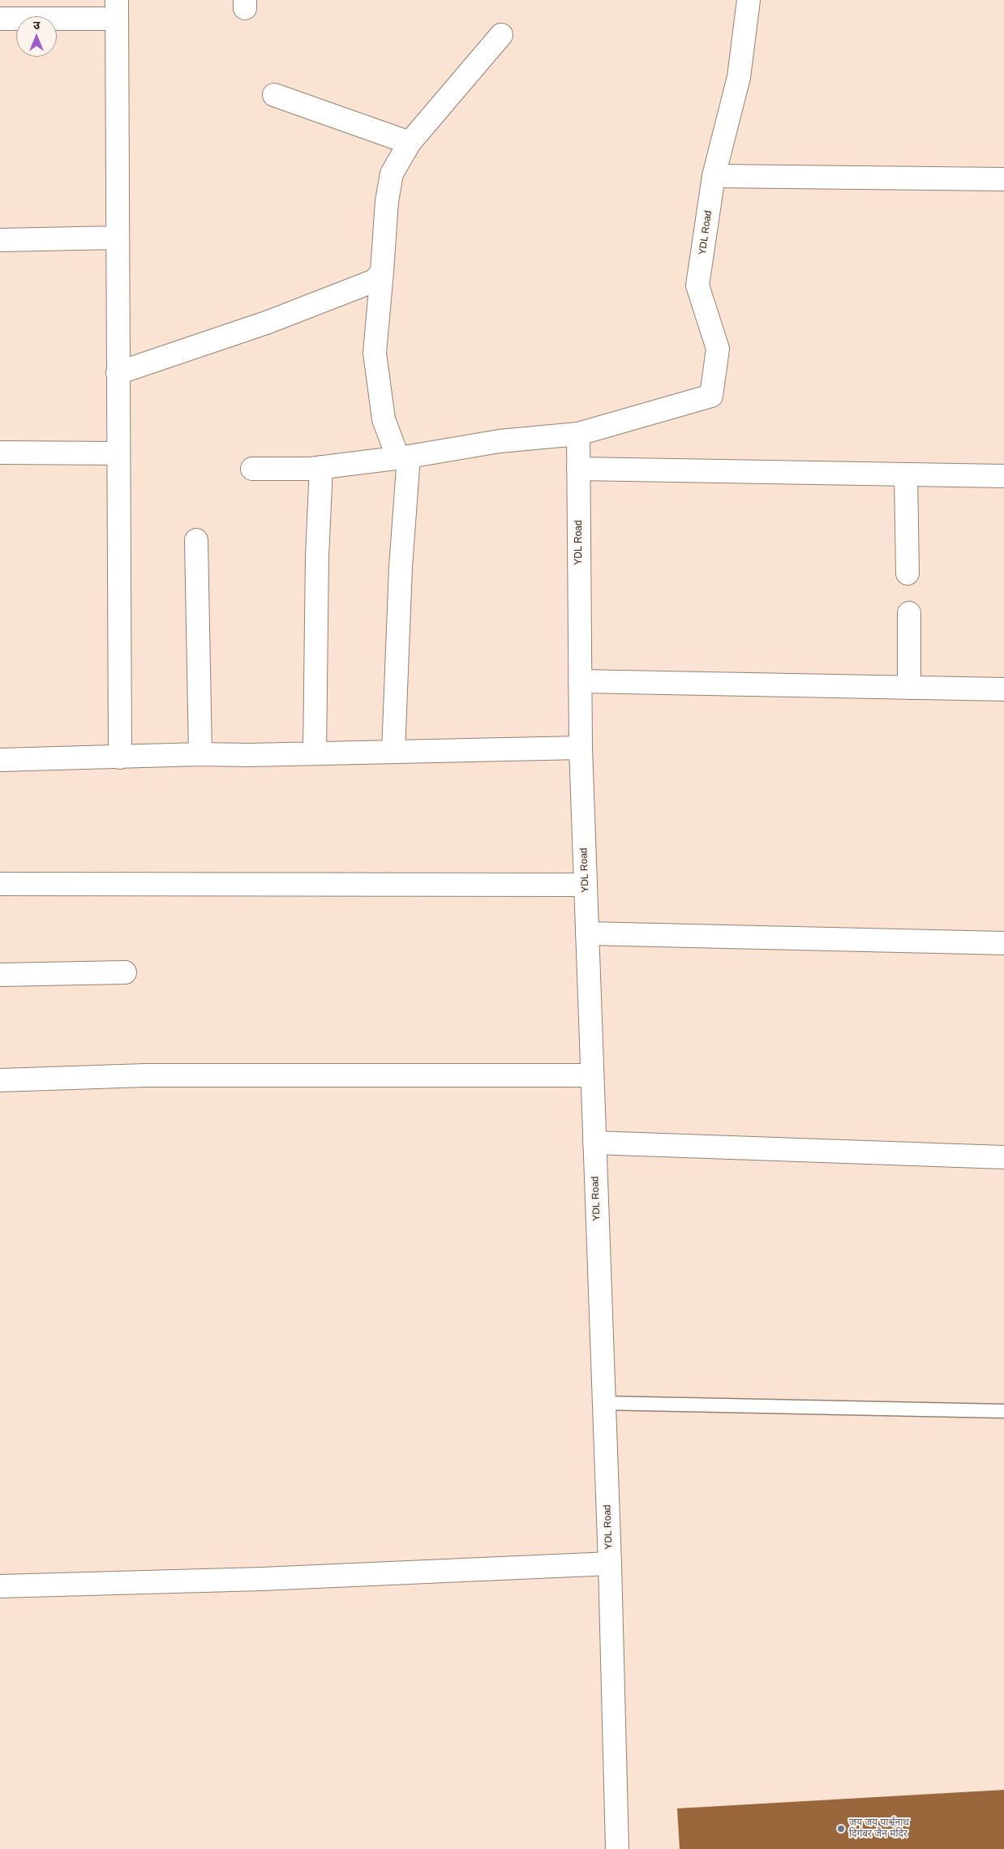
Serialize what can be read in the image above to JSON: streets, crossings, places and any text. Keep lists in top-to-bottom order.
{
  "streets": {
    "street": ["YDL Road"]
  },
  "places": ["जय जय पार्श्वनाथ दिगंबर जैन मंदिर"],
  "north": "top"
}
